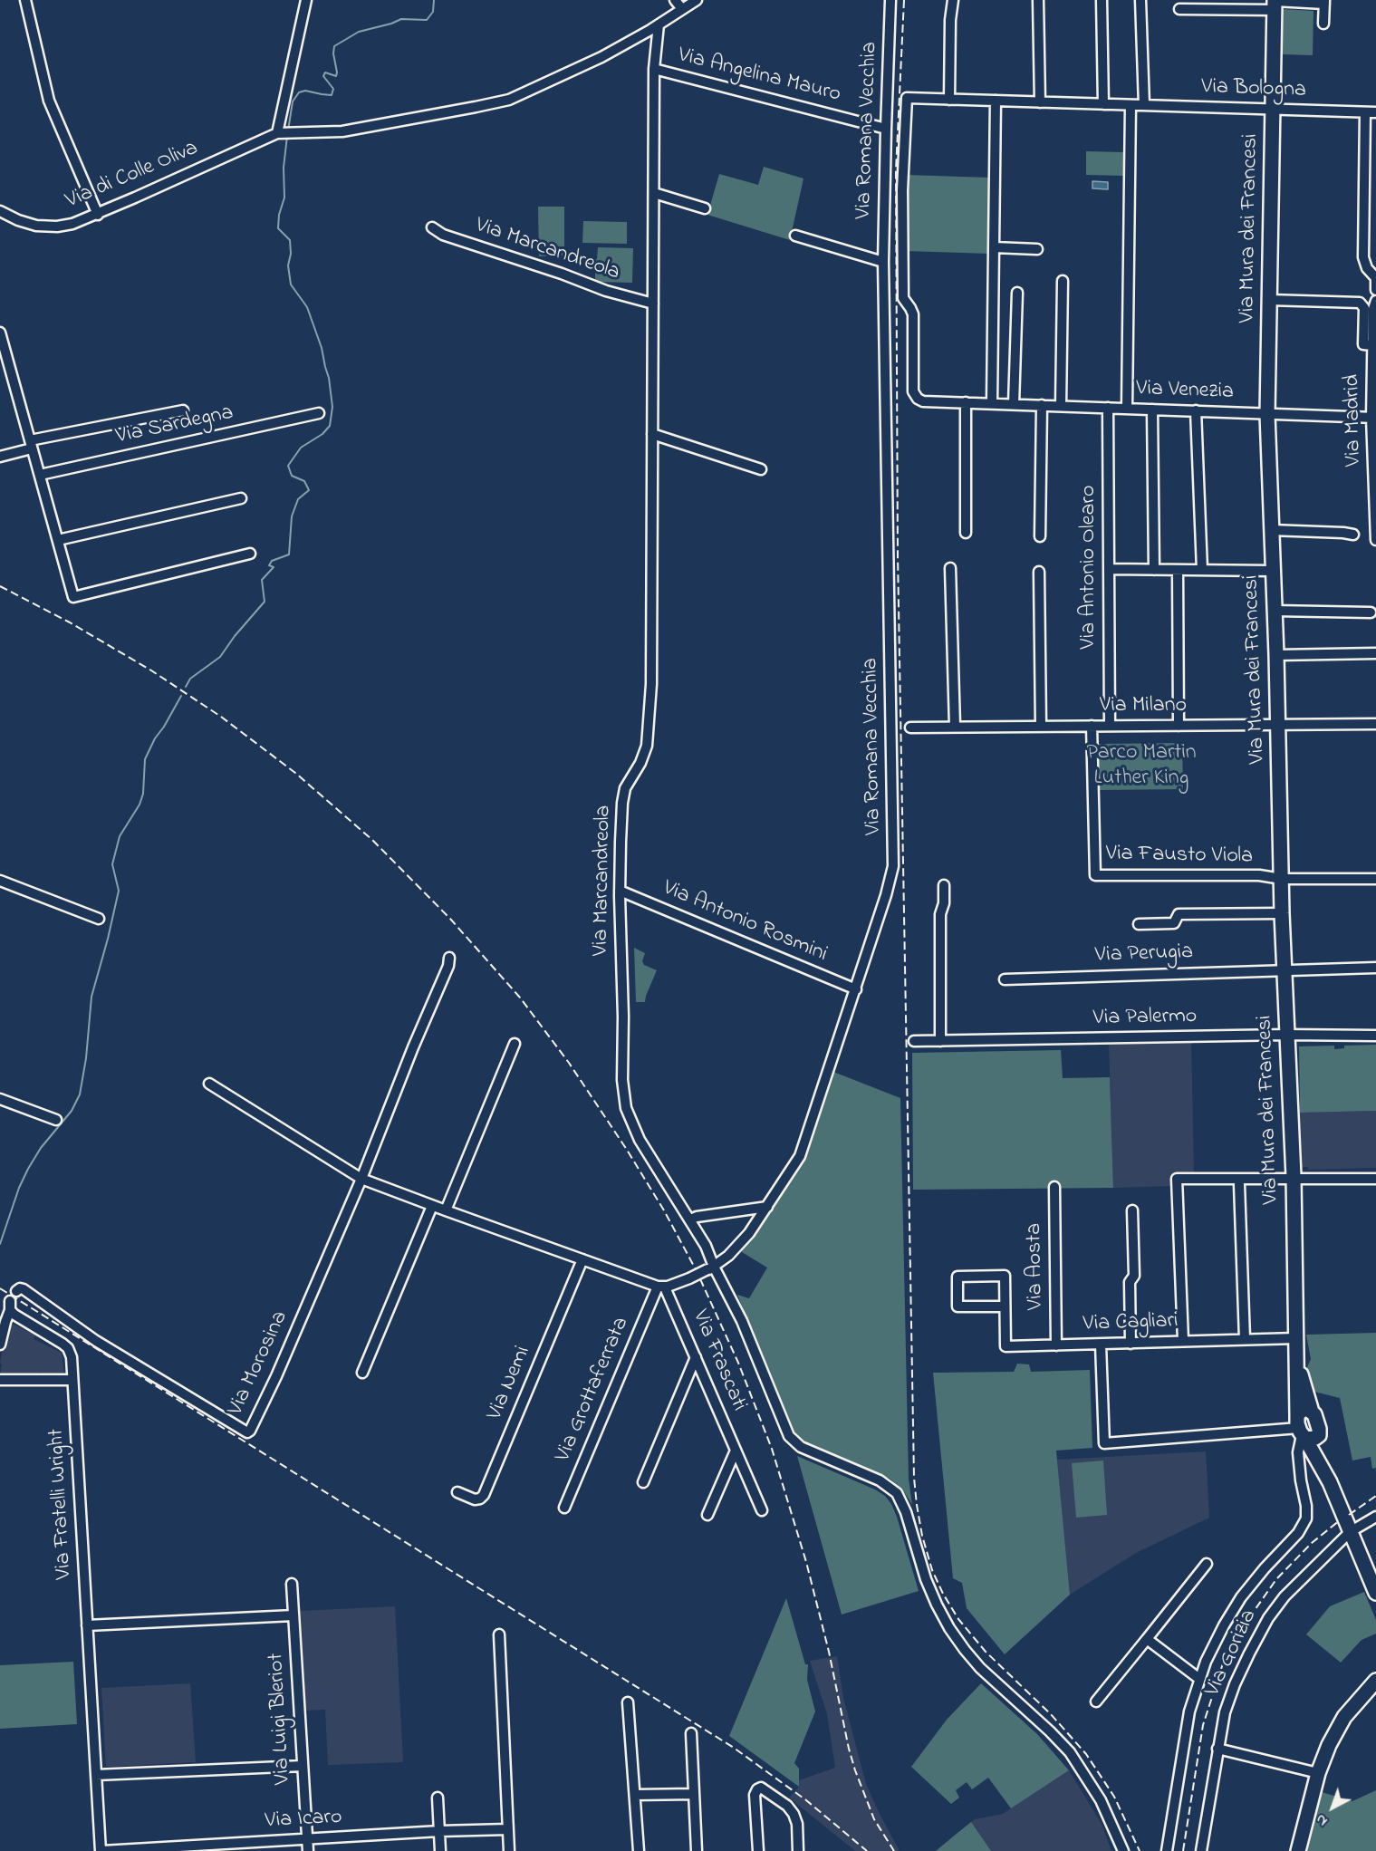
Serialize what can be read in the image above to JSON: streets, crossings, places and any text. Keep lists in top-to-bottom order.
{
  "streets": {
    "street": [
      "Via Angelina Mauro",
      "Via Bologna",
      "Via Romana Vecchia",
      "Via di Colle Oliva",
      "Via Mura dei Francesi",
      "Via Marcandreola",
      "Via Venezia",
      "Via Madrid",
      "Via Sardegna",
      "Via Antonio Olearo",
      "Via Milano",
      "Via Fausto Viola",
      "Via Antonio Rosmini",
      "Via Perugia",
      "Via Palermo",
      "Via Aosta",
      "Via Cagliari",
      "Via Frascati",
      "Via Morosina",
      "Via Nemi",
      "Via Grottaferrata",
      "Via Fratelli Wright",
      "Via Gorizia",
      "Via Luigi Bleriot",
      "Via Icaro"
    ]
  },
  "crossings": [
    ["Via Angelina Mauro", "Via Romana Vecchia"],
    ["Via Angelina Mauro", "Via Marcandreola"],
    ["Via Bologna", "Via Mura dei Francesi"],
    ["Via Bologna", "Via Venezia"],
    ["Via Romana Vecchia", "Via Marcandreola"],
    ["Via Romana Vecchia", "Via Antonio Rosmini"],
    ["Via Mura dei Francesi", "Via Venezia"],
    ["Via Mura dei Francesi", "Via Milano"],
    ["Via Mura dei Francesi", "Via Fausto Viola"],
    ["Via Mura dei Francesi", "Via Perugia"],
    ["Via Mura dei Francesi", "Via Palermo"],
    ["Via Mura dei Francesi", "Via Cagliari"],
    ["Via Marcandreola", "Via Antonio Rosmini"],
    ["Via Venezia", "Via Madrid"],
    ["Via Venezia", "Via Antonio Olearo"],
    ["Via Antonio Olearo", "Via Milano"],
    ["Via Milano", "Via Fausto Viola"],
    ["Via Aosta", "Via Cagliari"],
    ["Via Frascati", "Via Grottaferrata"],
    ["Via Fratelli Wright", "Via Icaro"],
    ["Via Luigi Bleriot", "Via Icaro"]
  ],
  "parks": ["Parco Martin Luther King"],
  "north": "bottom left"
}
